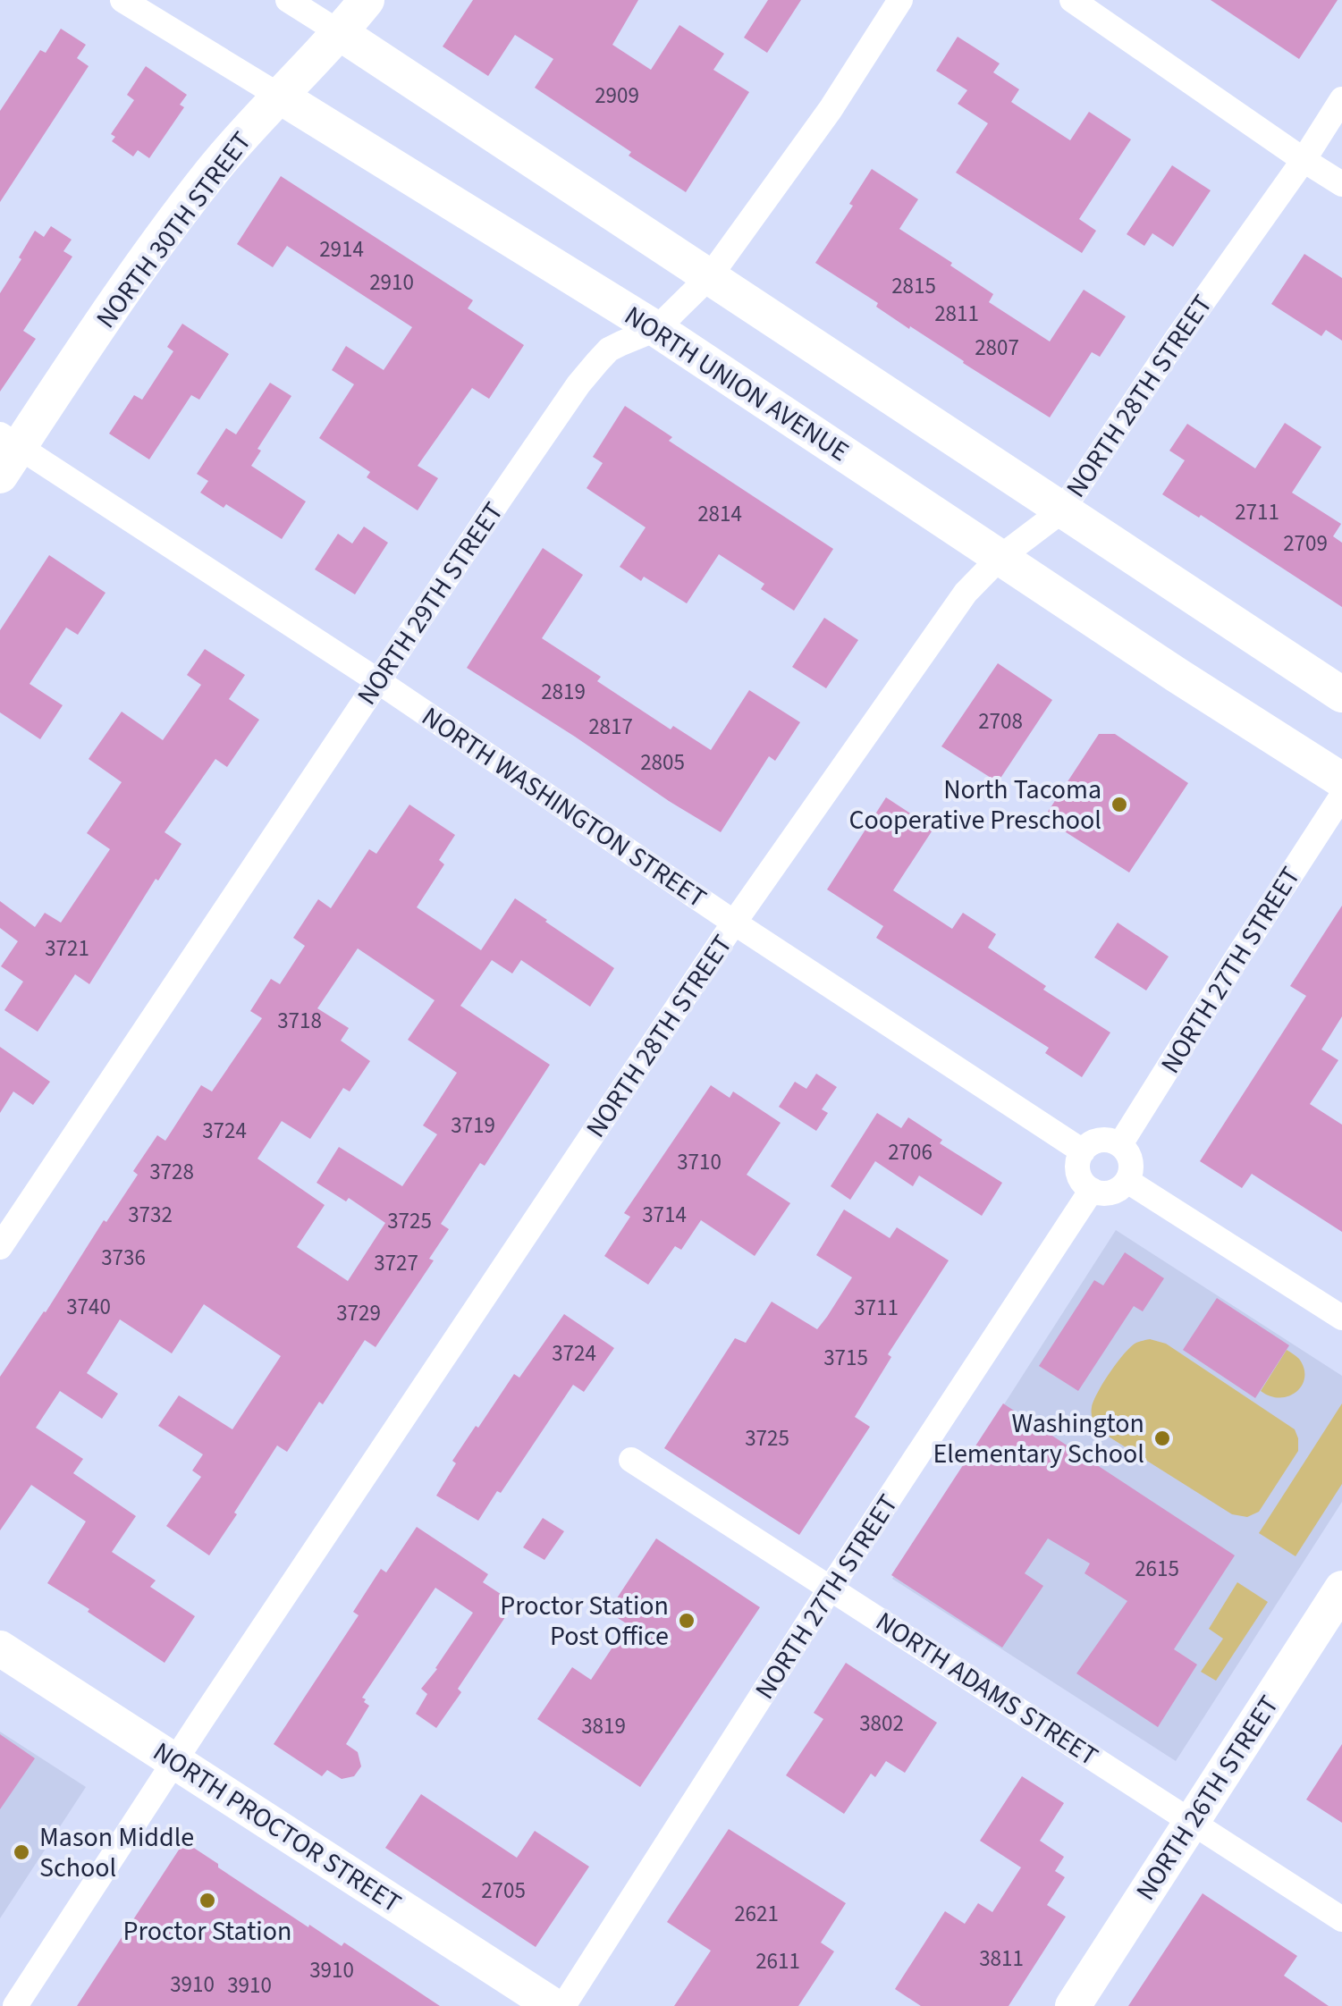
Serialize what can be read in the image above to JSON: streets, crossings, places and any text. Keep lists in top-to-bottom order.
{
  "streets": {
    "street": [
      "NORTH 30TH STREET",
      "NORTH UNION AVENUE",
      "NORTH 28TH STREET",
      "NORTH 29TH STREET",
      "NORTH WASHINGTON STREET",
      "NORTH 27TH STREET",
      "NORTH ADAMS STREET",
      "NORTH 26TH STREET",
      "NORTH PROCTOR STREET"
    ]
  },
  "crossings": [
    ["NORTH 30TH STREET", "NORTH UNION AVENUE"],
    ["NORTH 30TH STREET", "NORTH WASHINGTON STREET"],
    ["NORTH UNION AVENUE", "NORTH 28TH STREET"],
    ["NORTH UNION AVENUE", "NORTH 29TH STREET"],
    ["NORTH 28TH STREET", "NORTH WASHINGTON STREET"],
    ["NORTH 28TH STREET", "NORTH PROCTOR STREET"],
    ["NORTH 29TH STREET", "NORTH WASHINGTON STREET"],
    ["NORTH WASHINGTON STREET", "NORTH 27TH STREET"],
    ["NORTH 27TH STREET", "NORTH ADAMS STREET"],
    ["NORTH ADAMS STREET", "NORTH 26TH STREET"]
  ],
  "places": [
    "North Tacoma Cooperative Preschool",
    "Washington Elementary School",
    "Proctor Station Post Office",
    "Mason Middle School",
    "Proctor Station"
  ],
  "house_numbers": [
    "2909",
    "2914",
    "2910",
    "2815",
    "2811",
    "2807",
    "2711",
    "2814",
    "2709",
    "2819",
    "2708",
    "2817",
    "2805",
    "3721",
    "3718",
    "3719",
    "3724",
    "2706",
    "3710",
    "3728",
    "3732",
    "3714",
    "3725",
    "3736",
    "3727",
    "3740",
    "3711",
    "3729",
    "3724",
    "3715",
    "3725",
    "2615",
    "3802",
    "3819",
    "2705",
    "2621",
    "3811",
    "2611",
    "3910",
    "3910",
    "3910"
  ]
}
